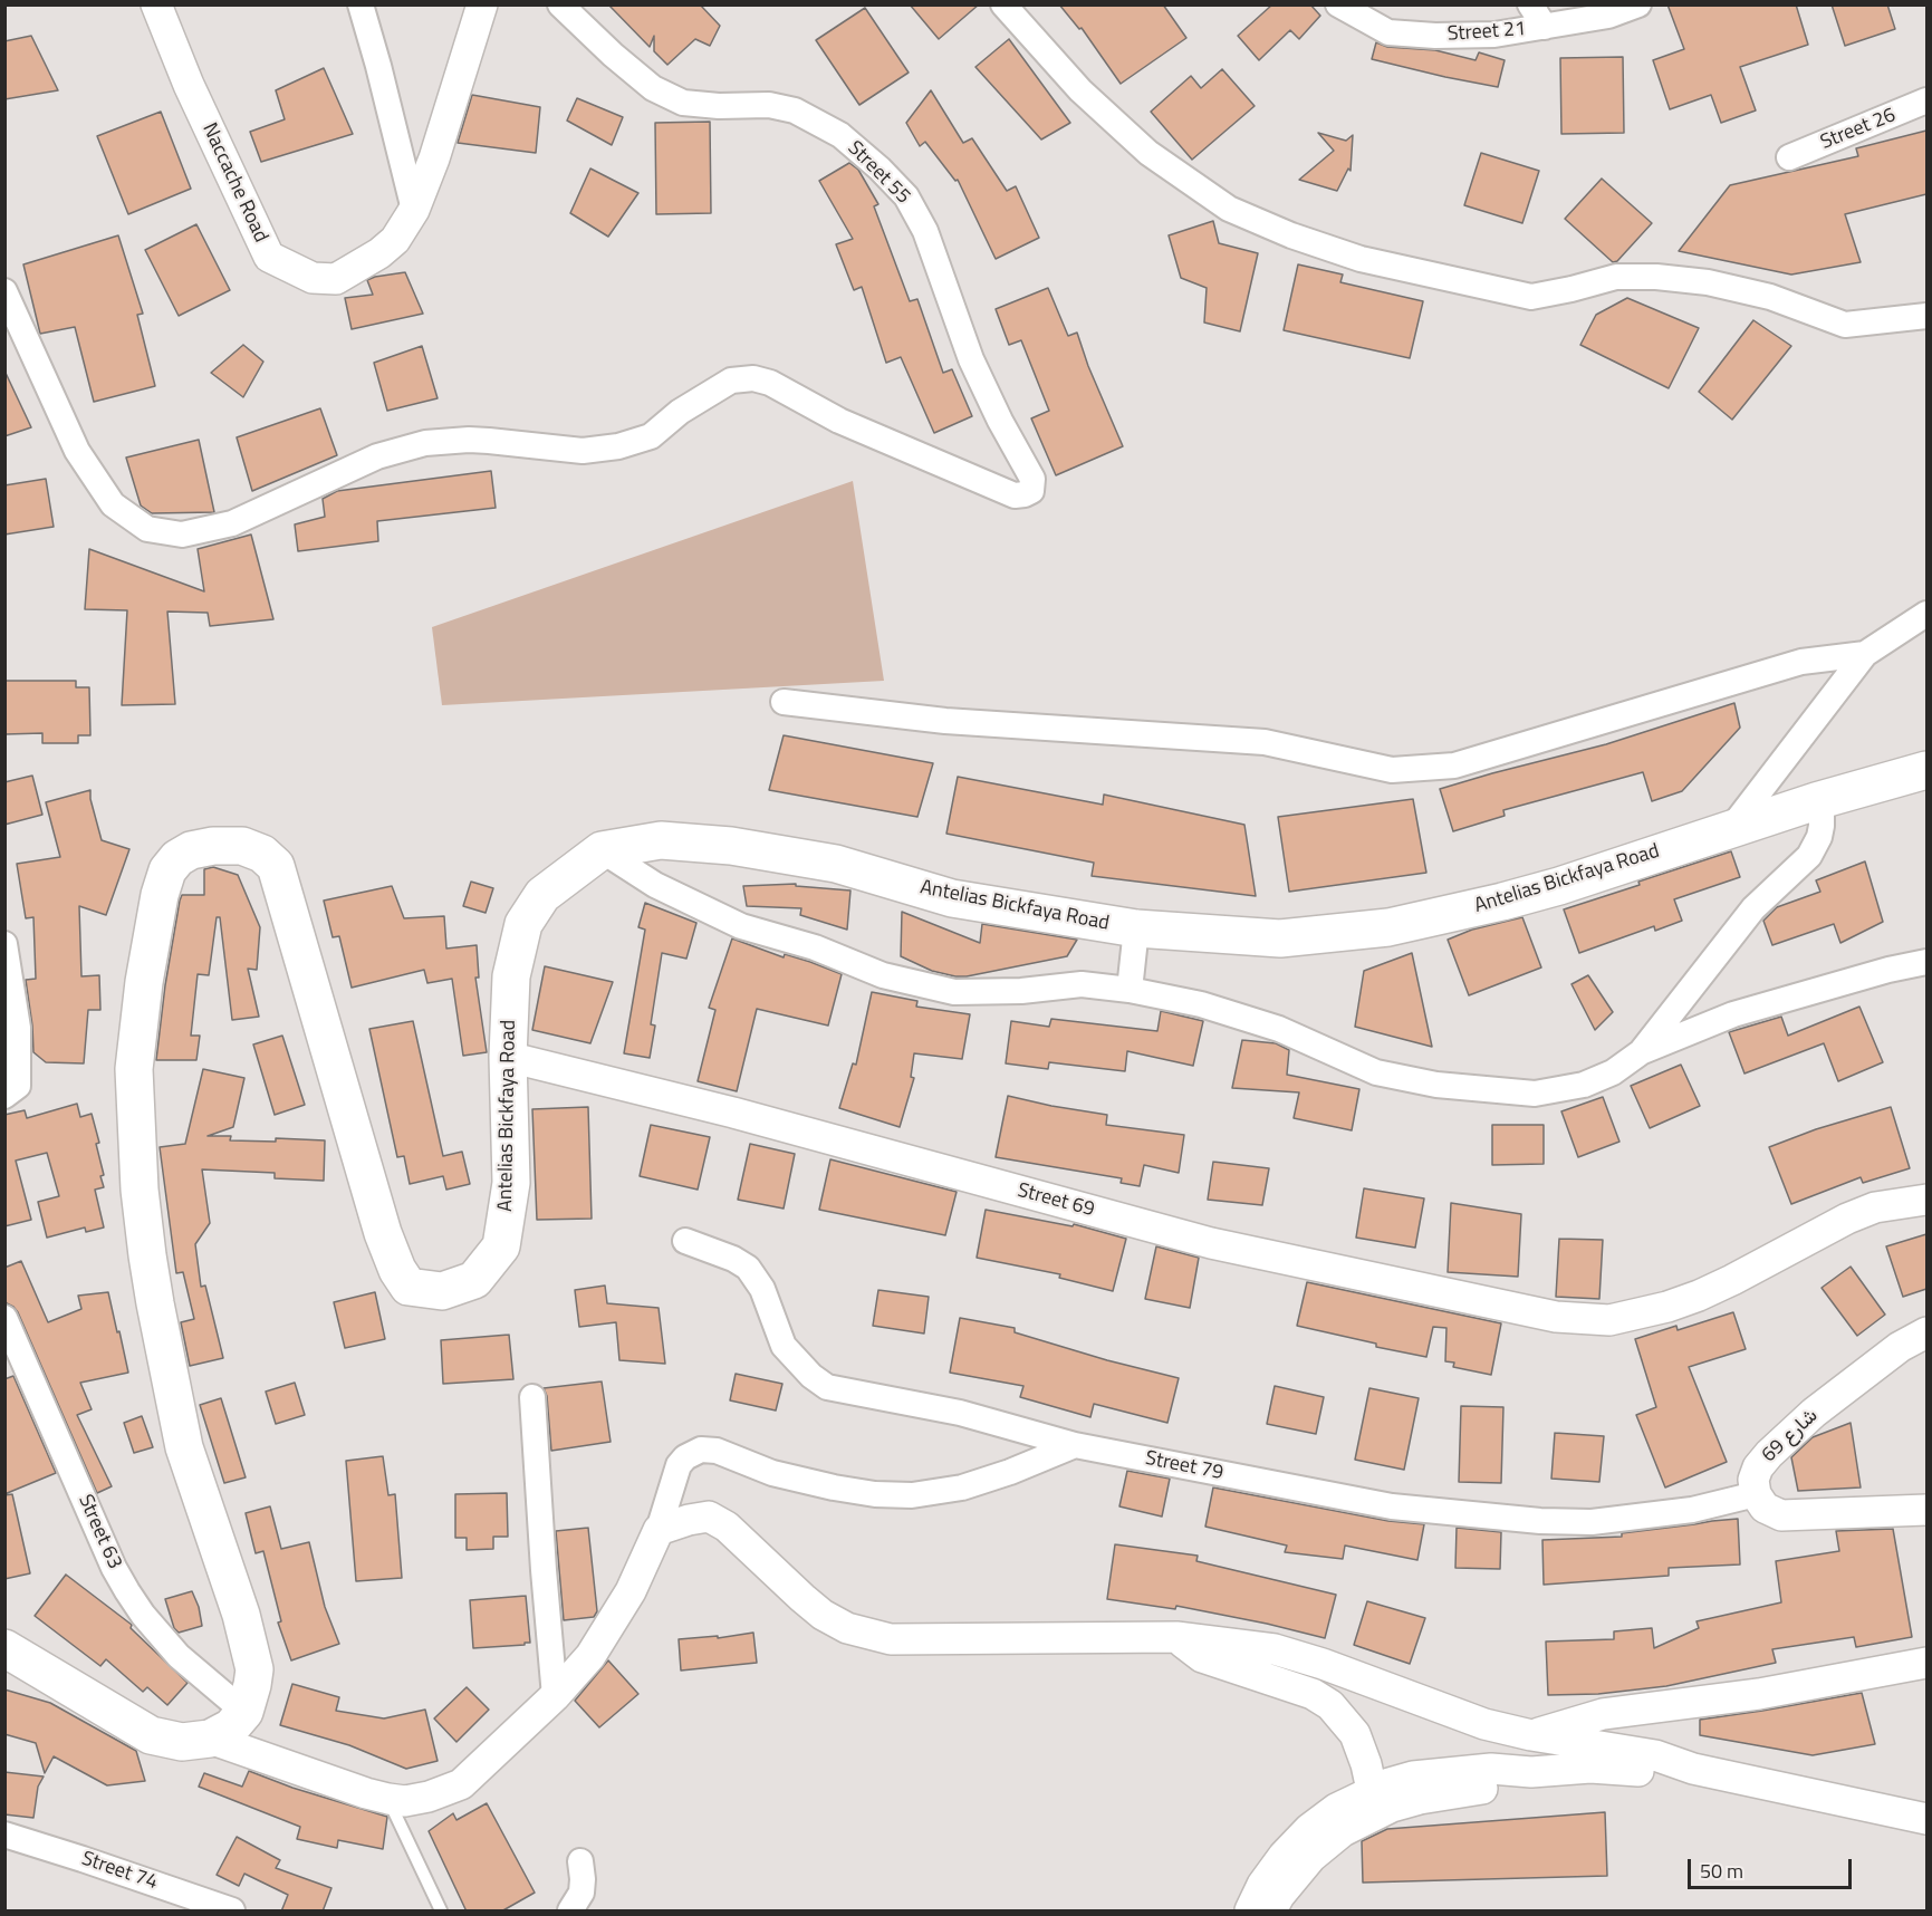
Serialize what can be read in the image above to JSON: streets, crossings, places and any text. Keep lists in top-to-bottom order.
{
  "streets": {
    "highway": ["Antelias Bickfaya Road"],
    "street": [
      "Street 21",
      "Street 26",
      "Street 55",
      "Naccache Road",
      "Street 69",
      "شارع 69",
      "Street 79",
      "Street 63",
      "Street 74"
    ]
  },
  "crossings": [
    ["Antelias Bickfaya Road", "Street 69"],
    ["Antelias Bickfaya Road", "Street 63"],
    ["شارع 69", "Street 79"]
  ],
  "scale_bar": "50 m"
}
